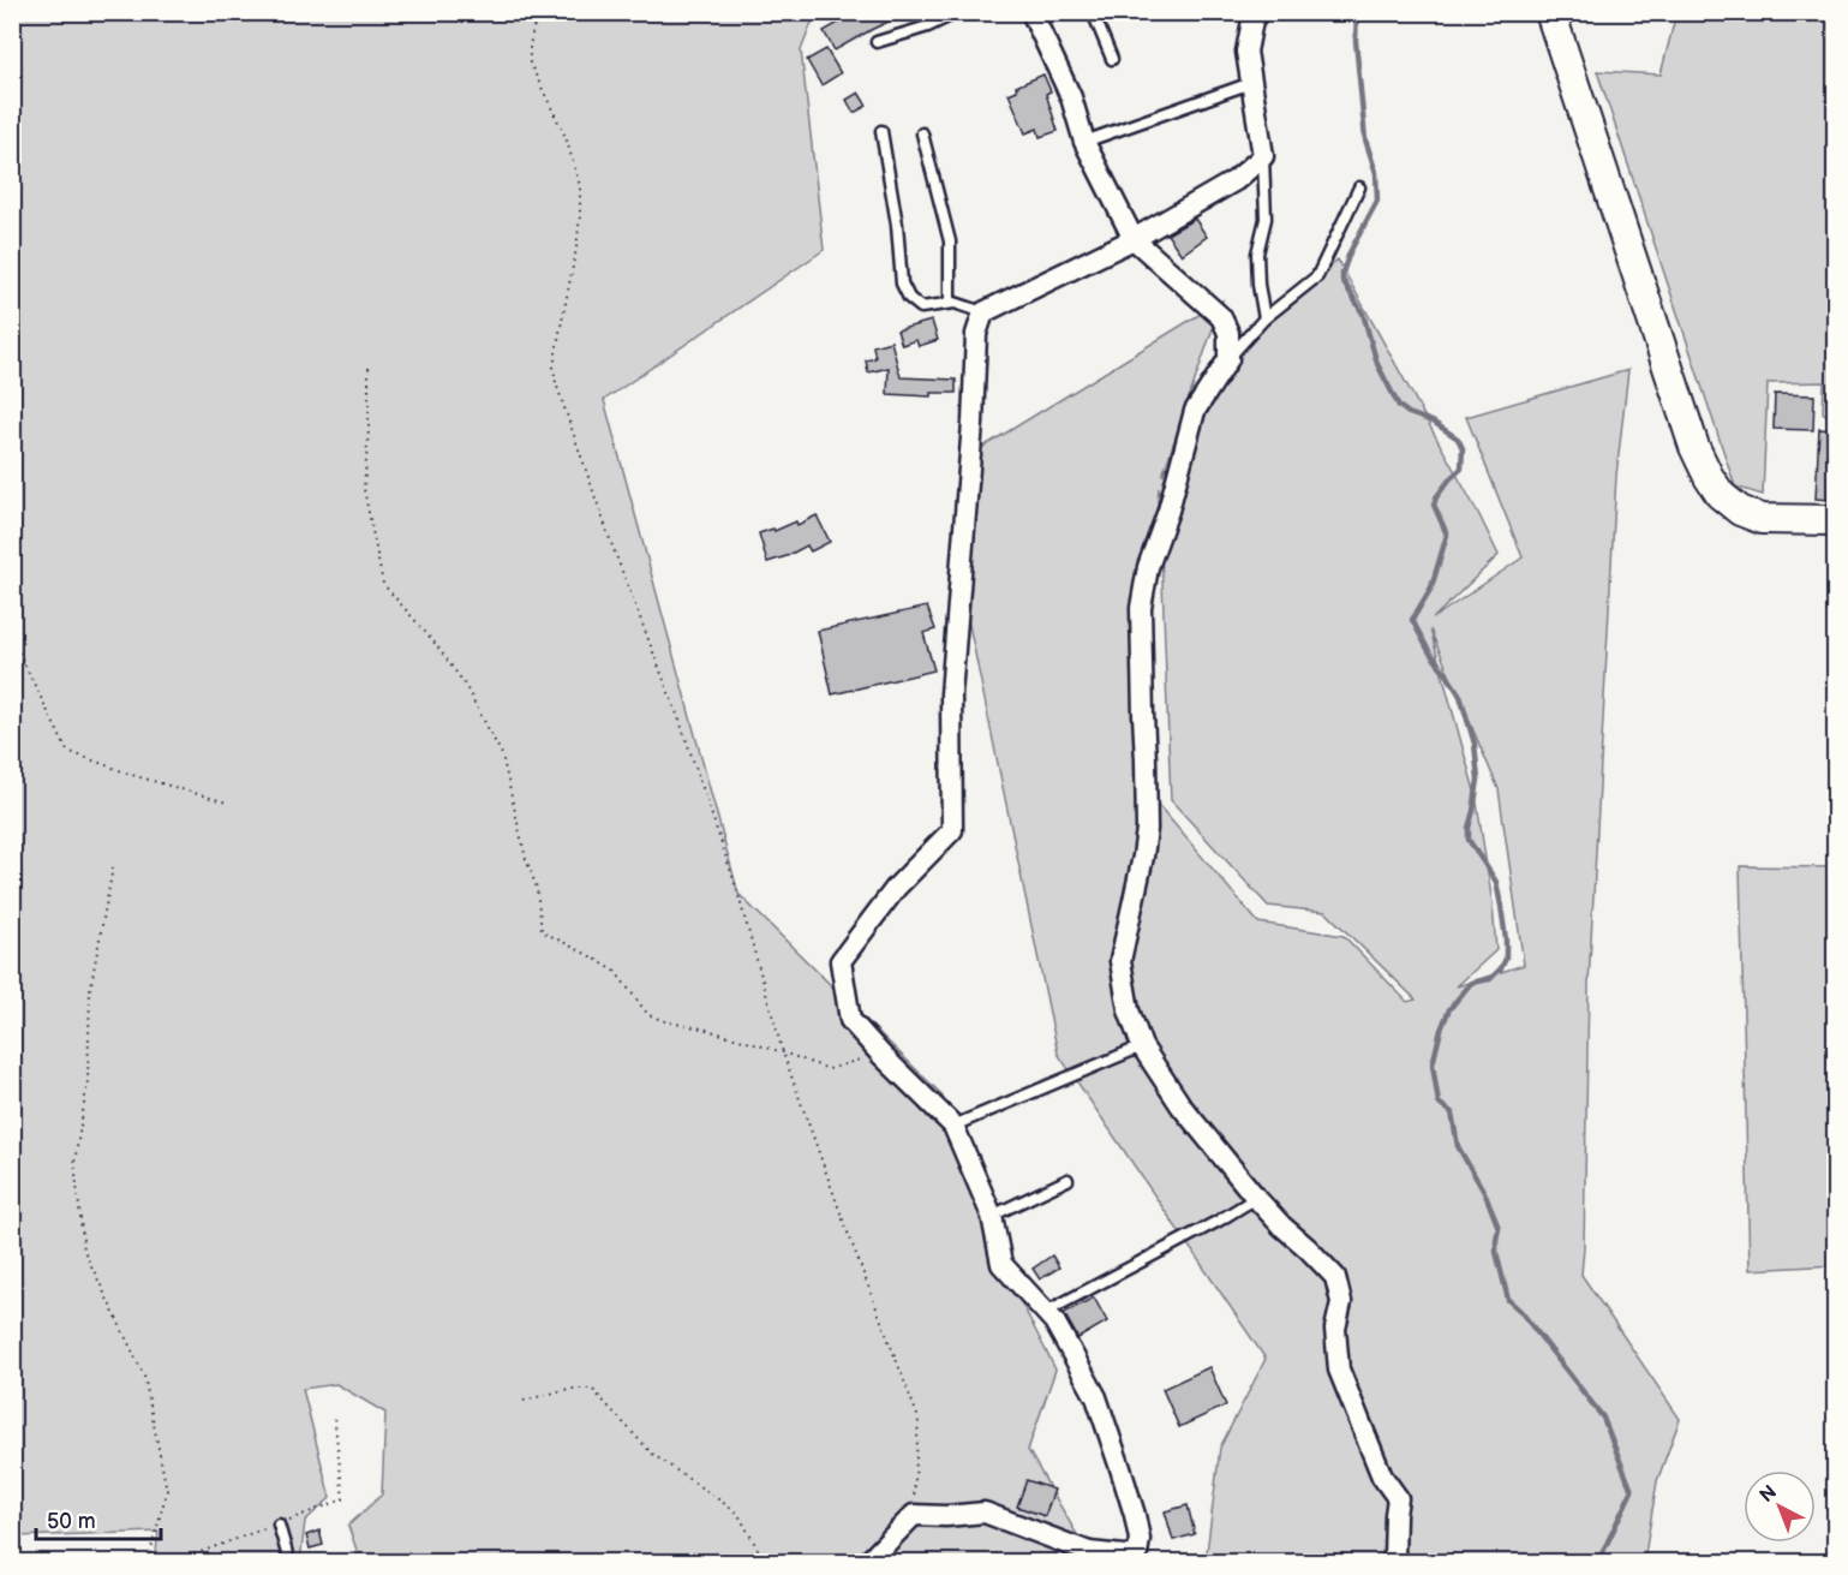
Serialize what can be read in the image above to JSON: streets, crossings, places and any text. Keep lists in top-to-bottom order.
{
  "scale_bar": "50 m",
  "north": "top left"
}
